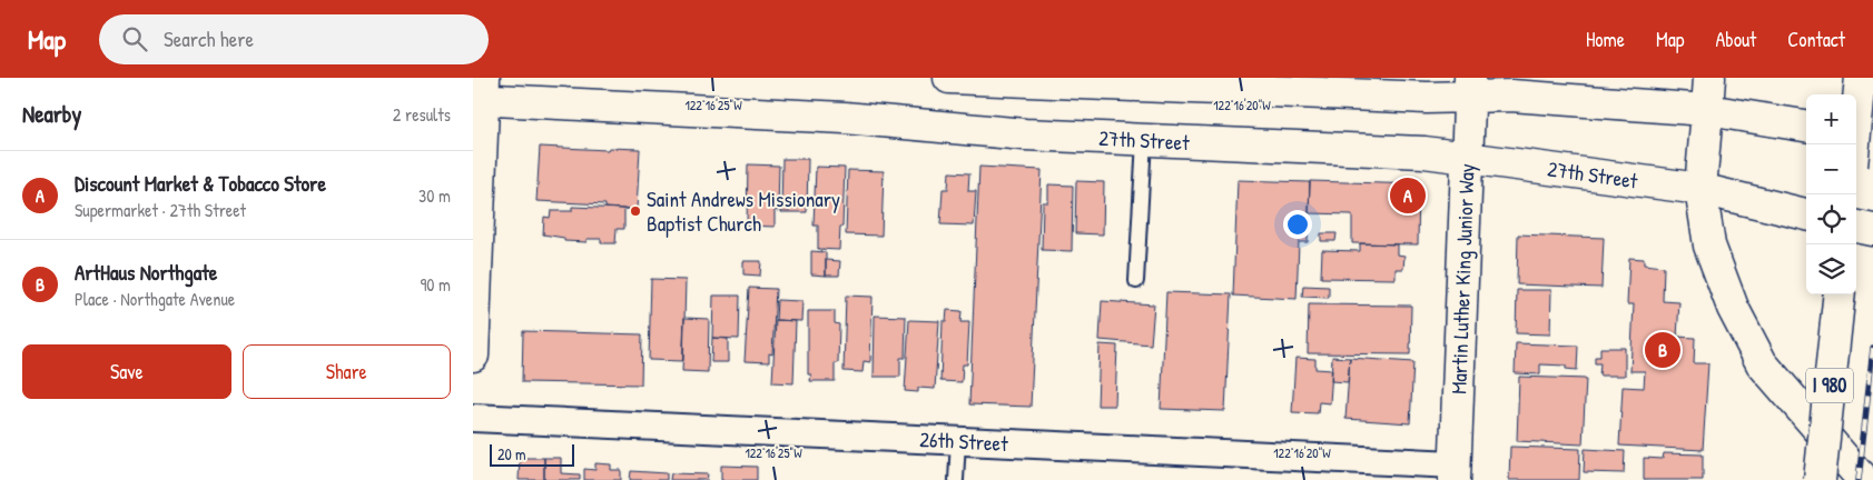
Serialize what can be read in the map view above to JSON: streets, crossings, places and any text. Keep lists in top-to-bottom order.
{
  "streets": {
    "main road": ["27th Street", "Martin Luther King Junior Way", "I 980"],
    "street": ["26th Street"]
  },
  "crossings": [
    ["27th Street", "Martin Luther King Junior Way"],
    ["Martin Luther King Junior Way", "26th Street"]
  ],
  "places": ["Saint Andrews Missionary Baptist Church"],
  "scale_bar": "20 m",
  "page": {
    "header": "Map",
    "search": "Search here",
    "nav": [
      "Home",
      "Map",
      "About",
      "Contact"
    ],
    "heading": ["Nearby", "2 results"],
    "map_buttons": ["+", "−"],
    "list": [
      {
        "mark": "A",
        "name": "Discount Market & Tobacco Store",
        "note": "Supermarket · 27th Street",
        "value": "30 m"
      },
      {
        "mark": "B",
        "name": "ArtHaus Northgate",
        "note": "Place · Northgate Avenue",
        "value": "90 m"
      }
    ],
    "pins": ["A", "B"],
    "buttons": ["Save", "Share"],
    "scale": "20 m"
  },
  "coordinates": ["122°16'25\"W", "122°16'20\"W"]
}
